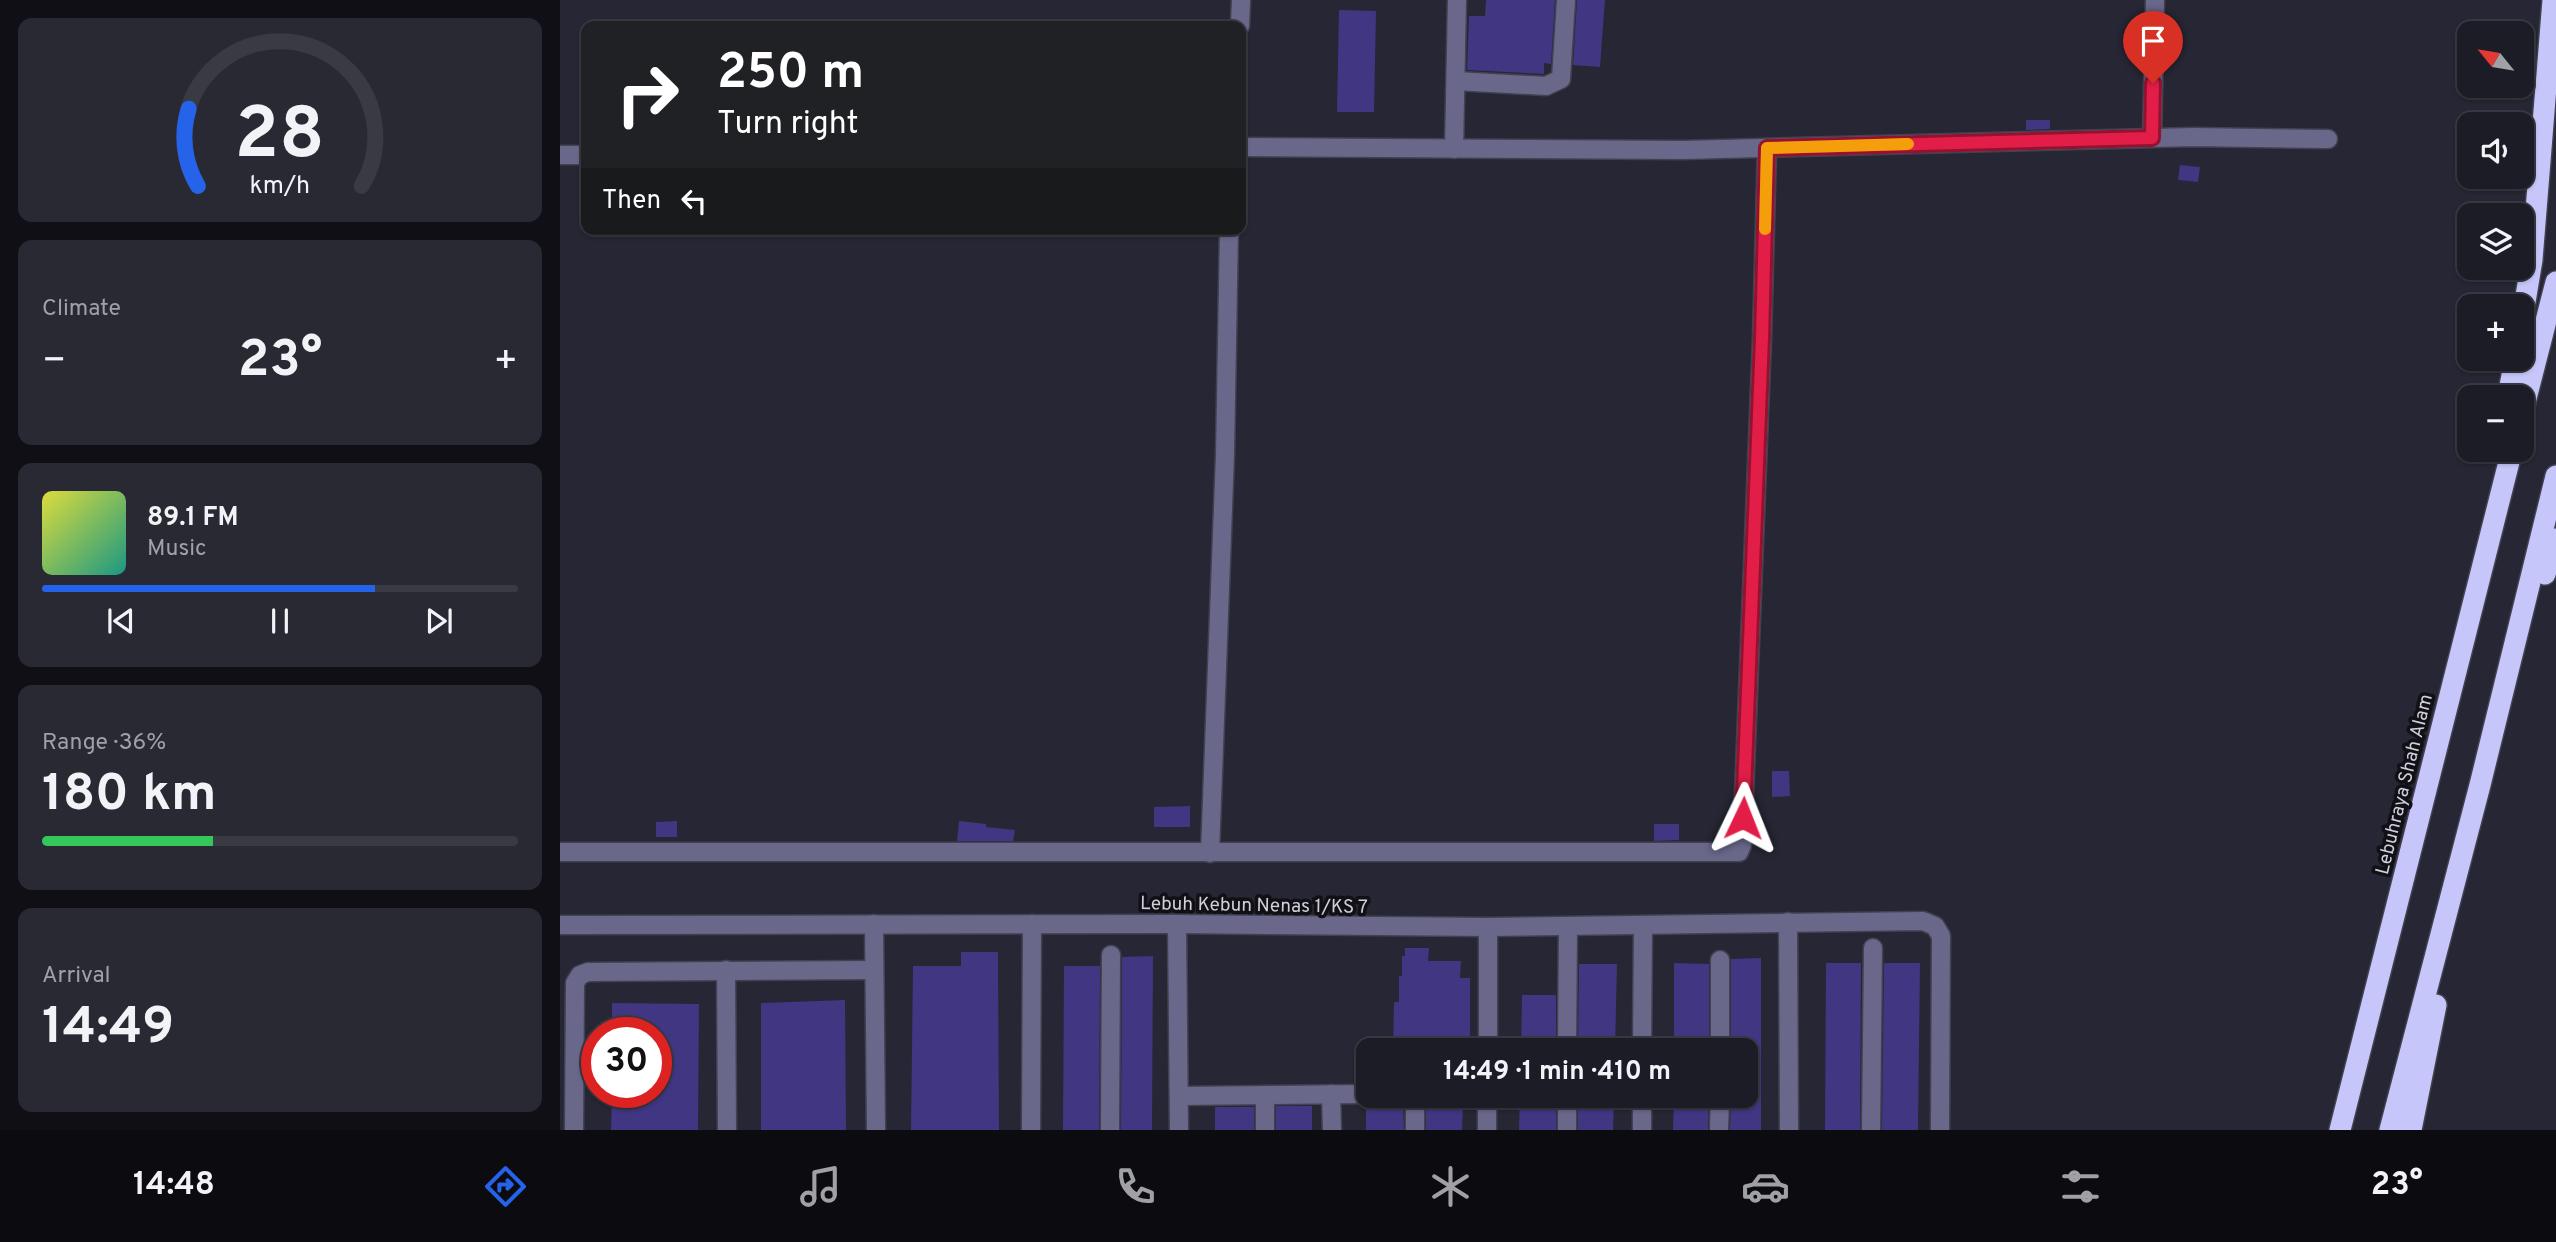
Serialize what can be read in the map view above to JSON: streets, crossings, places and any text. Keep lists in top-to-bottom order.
{
  "streets": {
    "highway": ["Lebuhraya Shah Alam"],
    "street": ["Lebuh Kebun Nenas 1/KS 7"]
  },
  "north": "top left",
  "page": {
    "map_buttons": ["+", "−"],
    "turn": ["250 m", "Turn right"],
    "then": "Then",
    "tile": [
      "Climate",
      ["Range · 36%", "180 km"],
      ["Arrival", "14:49"]
    ],
    "heat": ["−", "23°", "+"],
    "song": ["89.1 FM", "Music"],
    "limit": "30",
    "trip": "14:49 · 1 min · 410 m",
    "tabs": ["14:48", "23°"],
    "gauge": ["28", "km/h"]
  }
}
